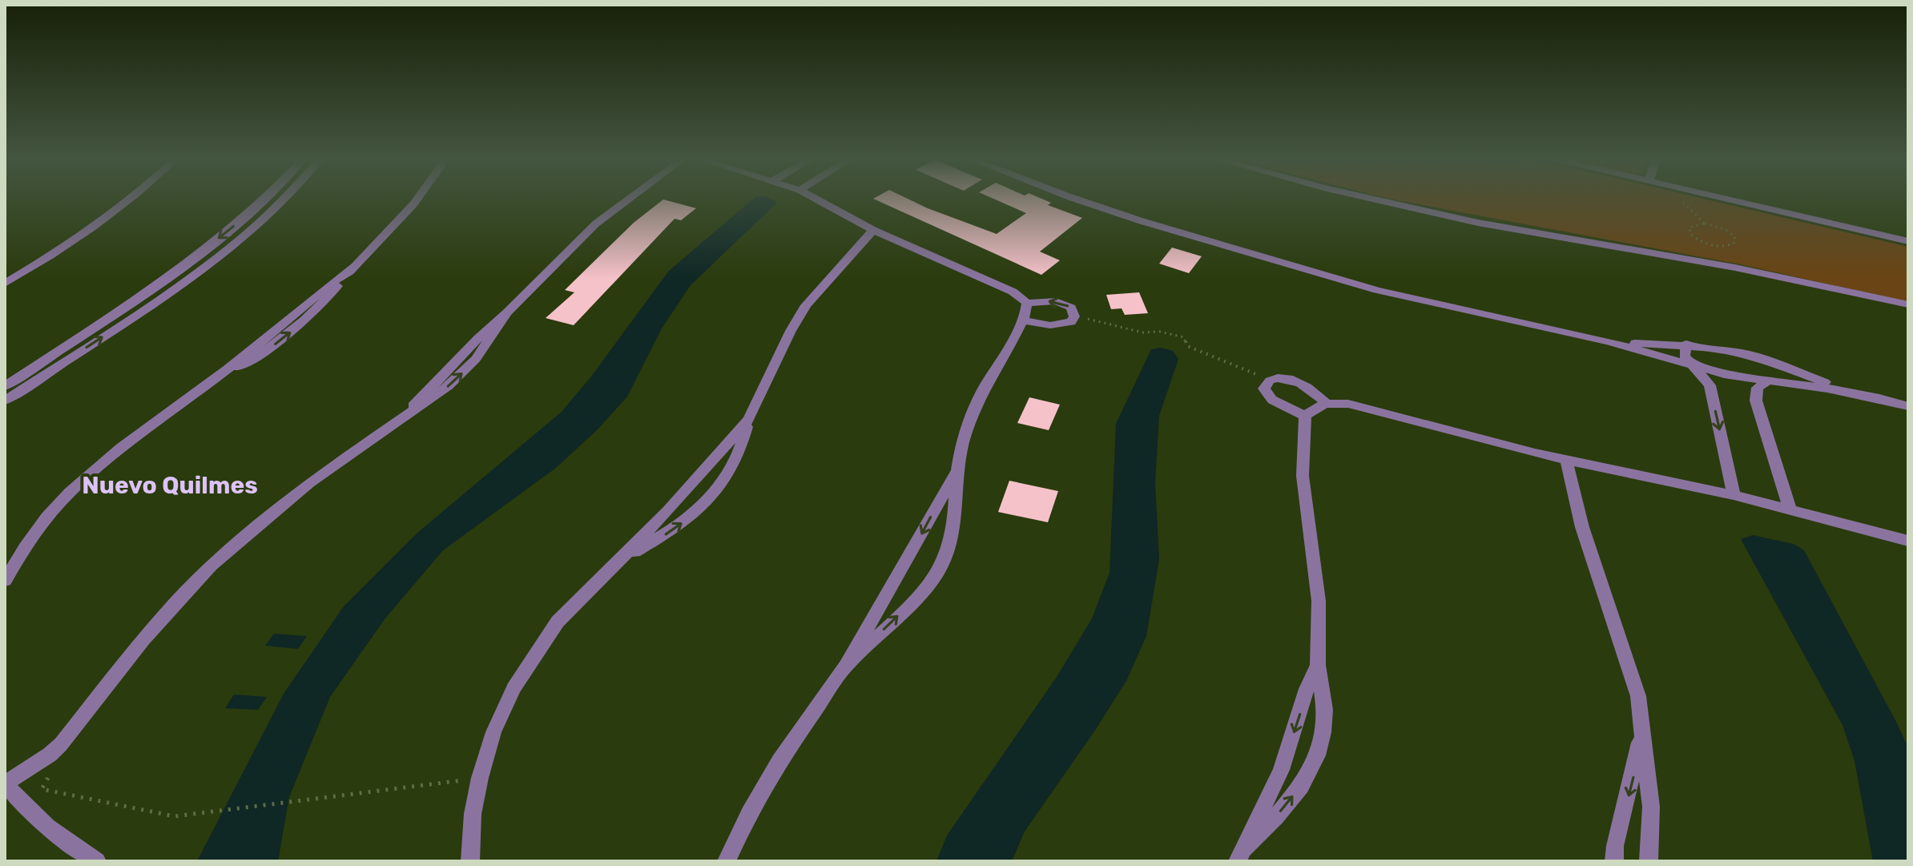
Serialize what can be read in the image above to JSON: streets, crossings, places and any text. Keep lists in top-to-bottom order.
{
  "districts": ["Nuevo Quilmes"]
}
